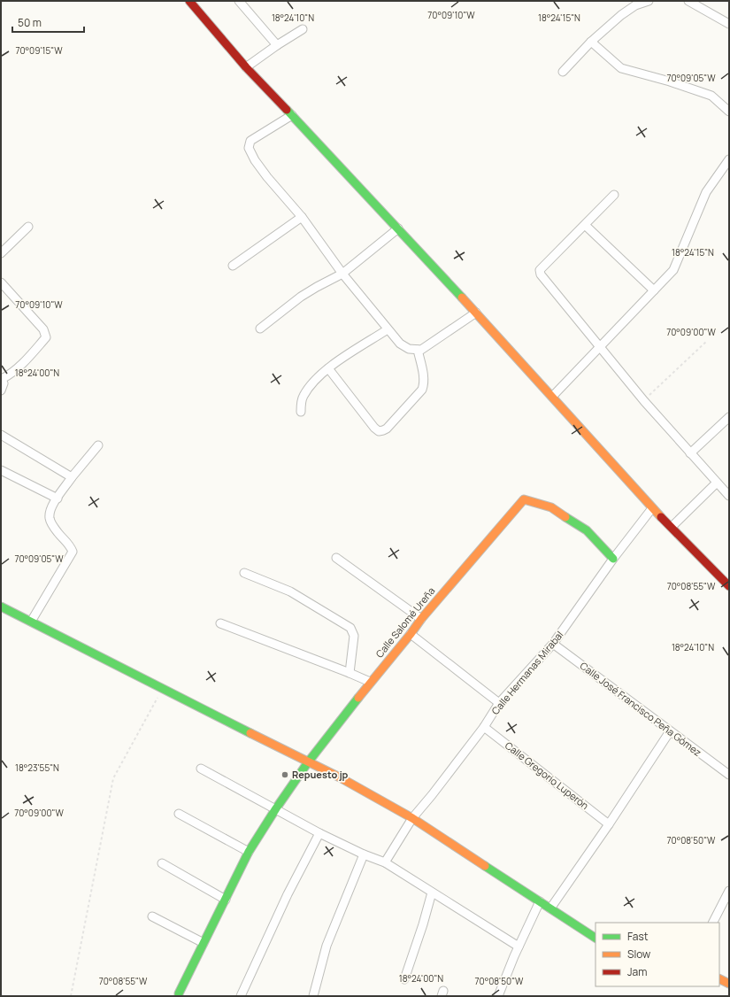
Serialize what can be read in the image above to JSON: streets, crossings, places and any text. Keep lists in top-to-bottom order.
{
  "streets": {
    "street": [
      "Calle Salomé Ureña",
      "Calle Hermanas Mirabal",
      "Calle José Francisco Peña Gómez",
      "Calle Gregorio Luperón"
    ]
  },
  "crossings": [
    ["Calle Salomé Ureña", "Calle Hermanas Mirabal"],
    ["Calle Hermanas Mirabal", "Calle José Francisco Peña Gómez"],
    ["Calle Hermanas Mirabal", "Calle Gregorio Luperón"]
  ],
  "places": ["Repuesto jp"],
  "legend": ["Fast", "Slow", "Jam"],
  "scale_bar": "50 m",
  "coordinates": [
    "70°09'10\"W",
    "18°24'10\"N",
    "18°24'15\"N",
    "70°09'15\"W",
    "70°09'05\"W",
    "70°09'00\"W",
    "18°24'00\"N",
    "70°08'55\"W",
    "18°23'55\"N",
    "70°08'50\"W"
  ]
}
